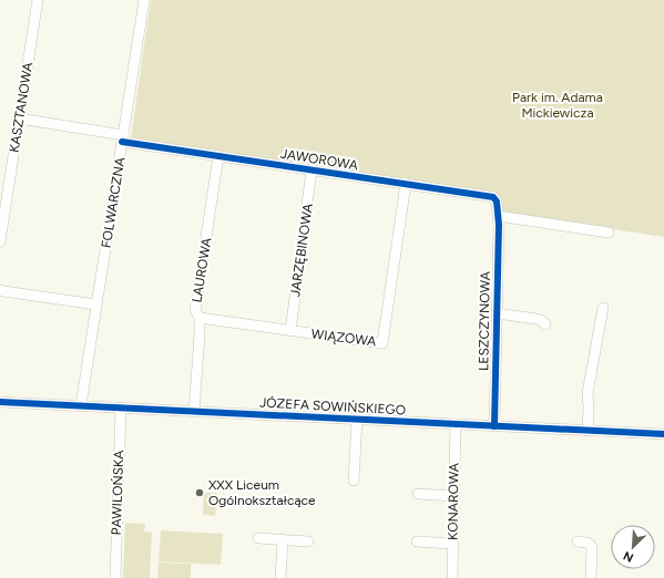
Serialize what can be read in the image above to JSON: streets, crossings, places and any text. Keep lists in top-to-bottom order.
{
  "streets": {
    "street": [
      "KASZTANOWA",
      "JAWOROWA",
      "FOLWARCZNA",
      "JARZĘBINOWA",
      "LAUROWA",
      "LESZCZYNOWA",
      "WIĄZOWA",
      "JÓZEFA SOWIŃSKIEGO",
      "PAWILOŃSKA",
      "KONAROWA"
    ]
  },
  "crossings": [
    ["KASZTANOWA", "JAWOROWA"],
    ["JAWOROWA", "FOLWARCZNA"],
    ["JAWOROWA", "JARZĘBINOWA"],
    ["JAWOROWA", "LAUROWA"],
    ["JAWOROWA", "LESZCZYNOWA"],
    ["JAWOROWA", "WIĄZOWA"],
    ["FOLWARCZNA", "JÓZEFA SOWIŃSKIEGO"],
    ["JARZĘBINOWA", "WIĄZOWA"],
    ["LAUROWA", "WIĄZOWA"],
    ["LAUROWA", "JÓZEFA SOWIŃSKIEGO"],
    ["LESZCZYNOWA", "JÓZEFA SOWIŃSKIEGO"],
    ["JÓZEFA SOWIŃSKIEGO", "PAWILOŃSKA"],
    ["JÓZEFA SOWIŃSKIEGO", "KONAROWA"]
  ],
  "parks": ["Park im. Adama Mickiewicza"],
  "places": ["XXX Liceum Ogólnokształcące"],
  "north": "bottom left"
}
